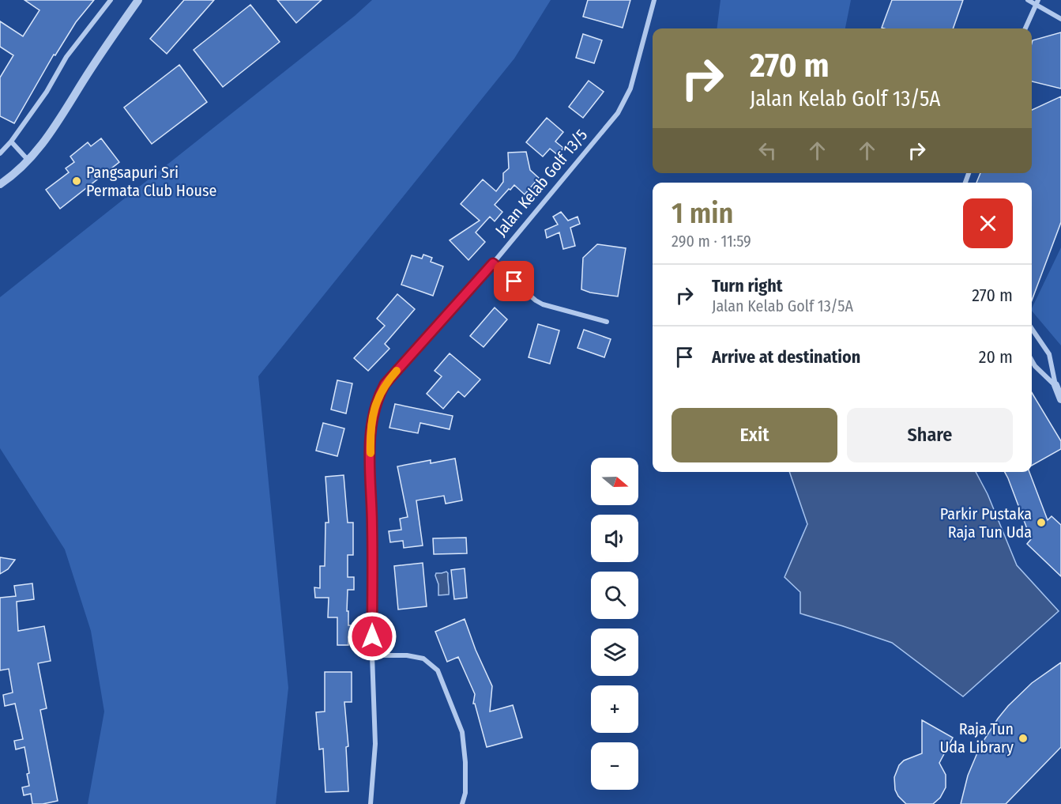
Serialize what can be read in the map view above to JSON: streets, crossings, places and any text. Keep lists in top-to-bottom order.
{
  "streets": {
    "street": ["Jalan Kelab Golf 13/5"]
  },
  "places": ["Pangsapuri Sri Permata Club House", "Parkir Pustaka Raja Tun Uda", "Raja Tun Uda Library"],
  "north": "right",
  "page": {
    "turn": ["270 m", "Jalan Kelab Golf 13/5A"],
    "heading": ["1 min", "290 m · 11:59"],
    "list": [
      {
        "name": "Turn right",
        "note": "Jalan Kelab Golf 13/5A",
        "value": "270 m"
      },
      {
        "name": "Arrive at destination",
        "value": "20 m"
      }
    ],
    "buttons": ["Exit", "Share"],
    "map_buttons": ["+", "−"]
  }
}
